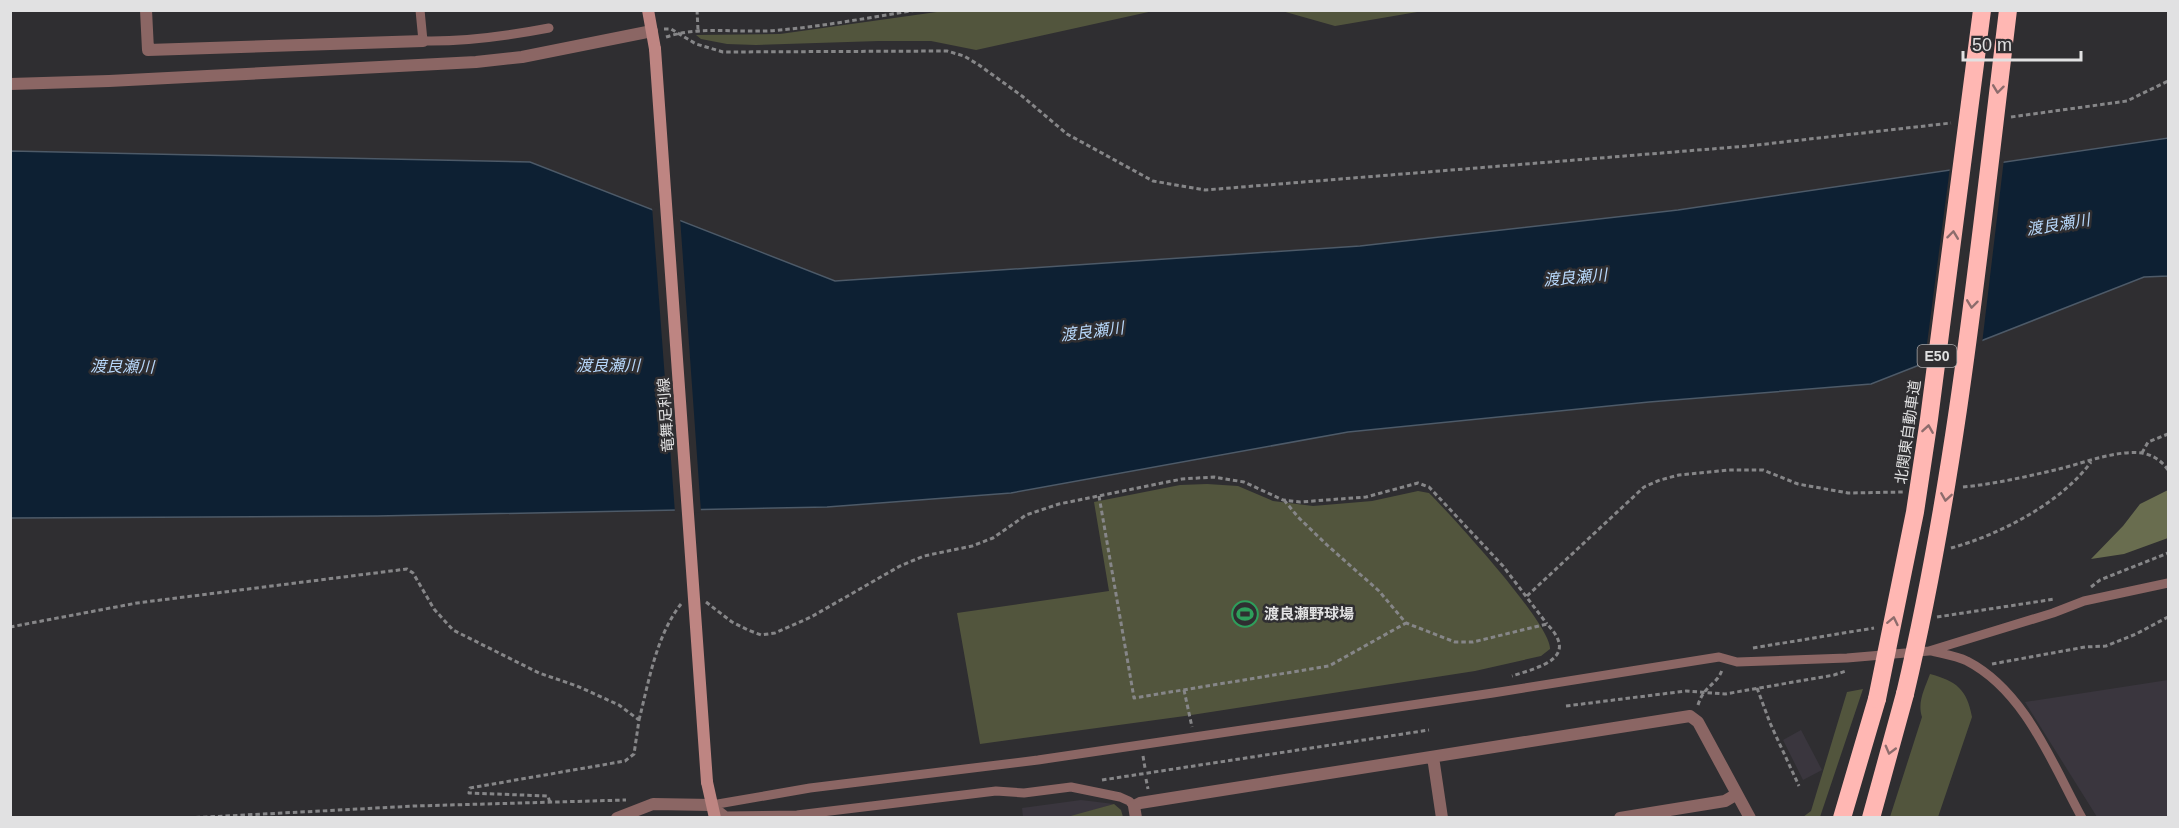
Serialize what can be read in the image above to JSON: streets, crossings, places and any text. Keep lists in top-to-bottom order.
{
  "streets": {
    "highway": ["E50", "北関東自動車道"],
    "main road": ["竜舞足利線"]
  },
  "water": ["渡良瀬川"],
  "places": {
    "sports": ["渡良瀬野球場"]
  },
  "scale_bar": "50 m"
}
